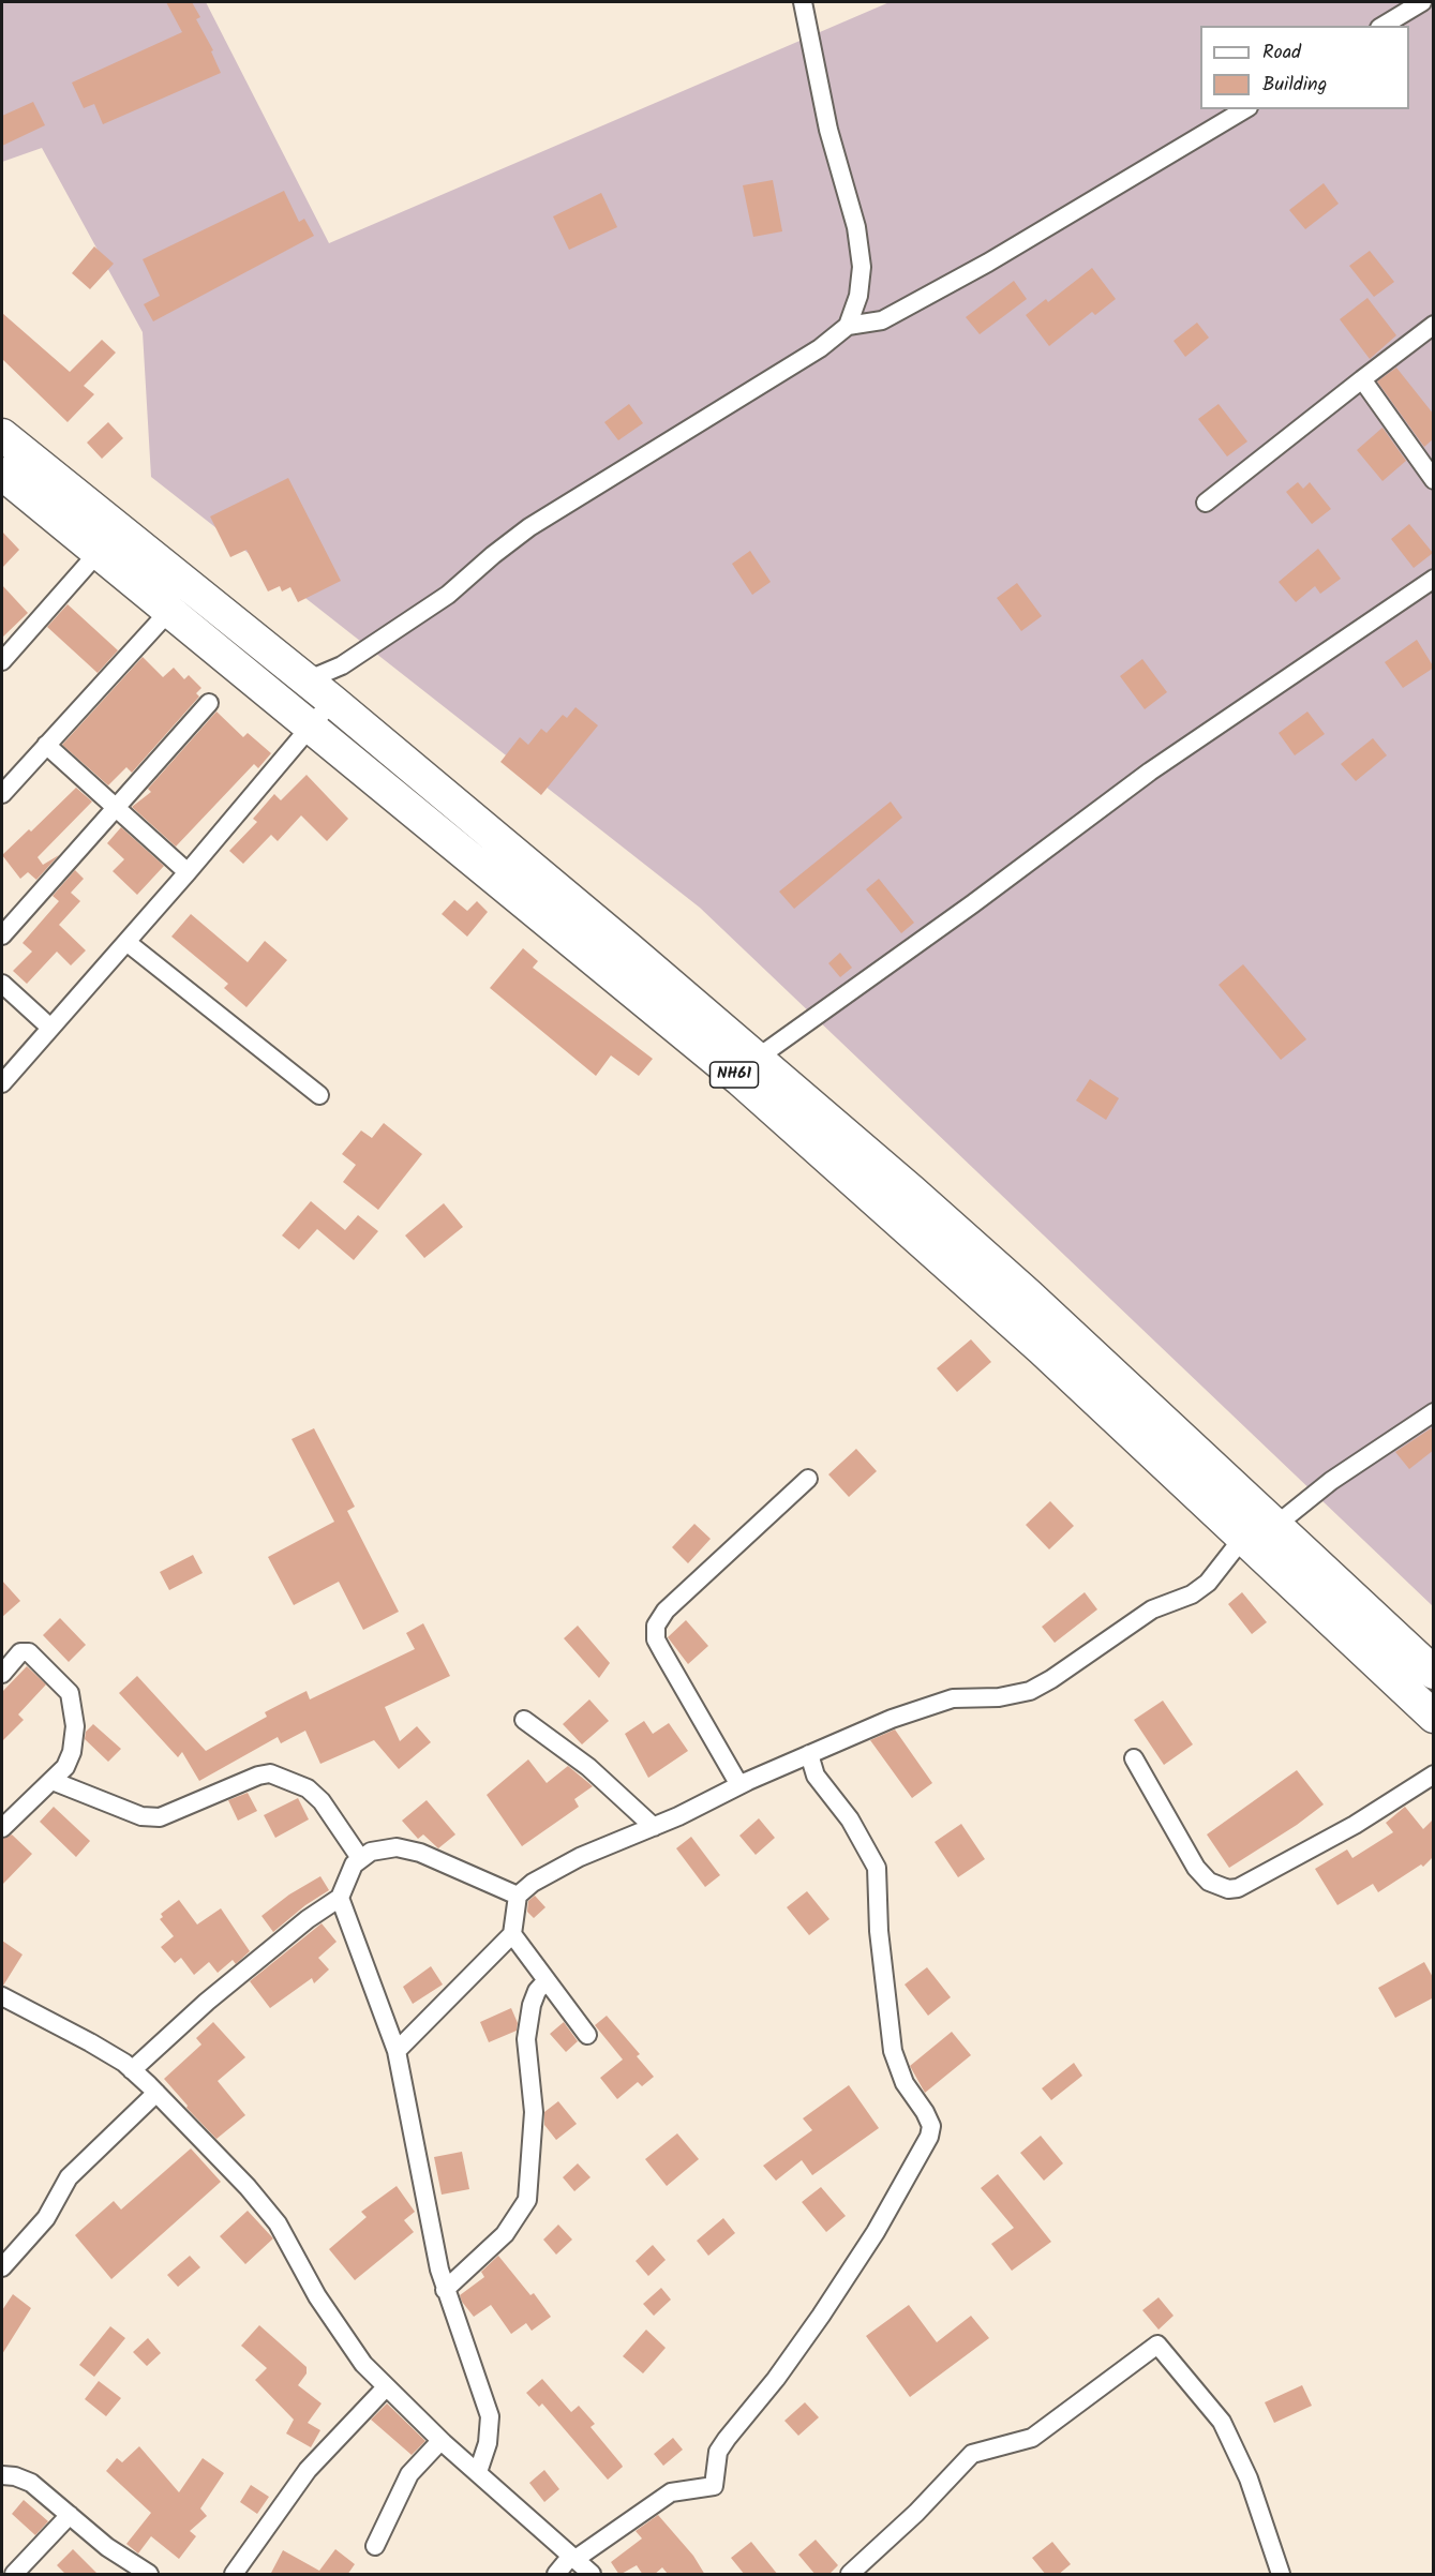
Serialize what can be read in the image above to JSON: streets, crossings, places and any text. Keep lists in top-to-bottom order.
{
  "streets": {
    "highway": ["NH61"]
  },
  "legend": ["Road", "Building"]
}
